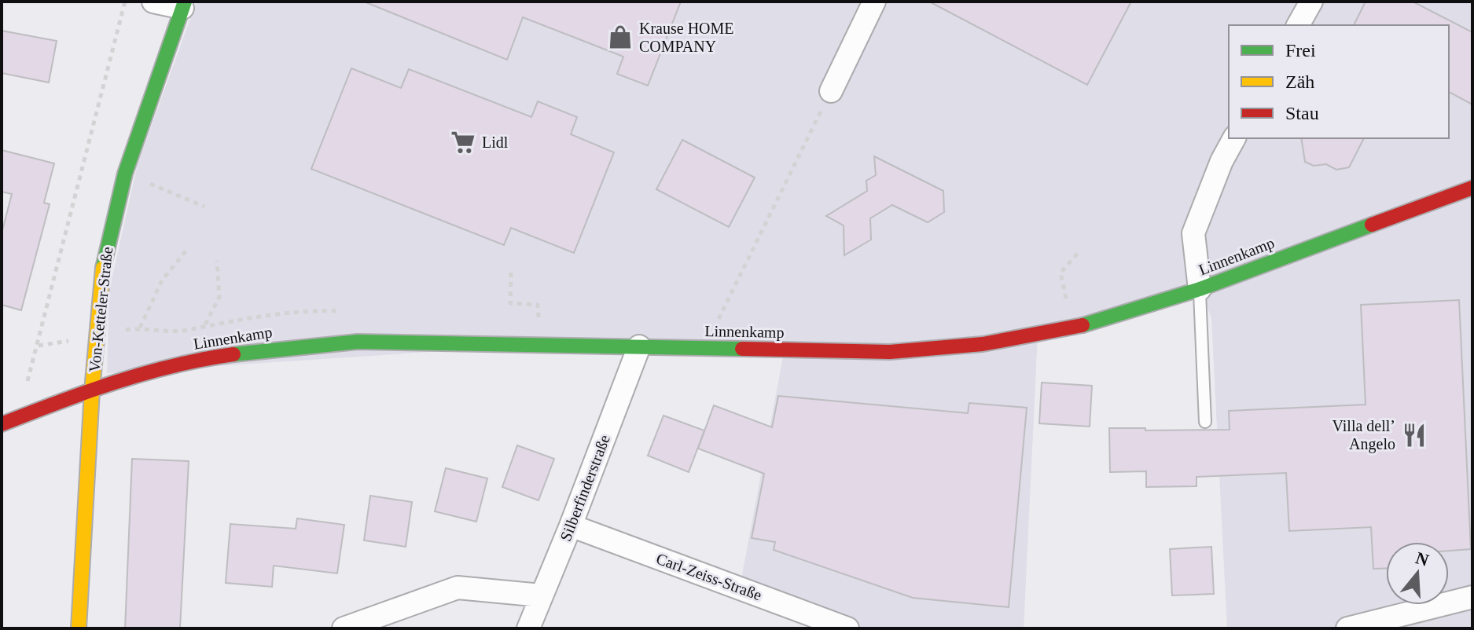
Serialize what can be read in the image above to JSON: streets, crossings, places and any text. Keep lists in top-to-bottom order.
{
  "streets": {
    "main road": ["Linnenkamp", "Von-Ketteler-Straße"],
    "street": ["Silberfinderstraße", "Carl-Zeiss-Straße"]
  },
  "crossings": [
    ["Linnenkamp", "Von-Ketteler-Straße"],
    ["Linnenkamp", "Silberfinderstraße"],
    ["Silberfinderstraße", "Carl-Zeiss-Straße"]
  ],
  "places": {
    "shop": ["Krause HOME COMPANY"],
    "supermarket": ["Lidl"],
    "restaurant": ["Villa dell’ Angelo"]
  },
  "legend": ["Frei", "Zäh", "Stau"],
  "north": "top"
}
